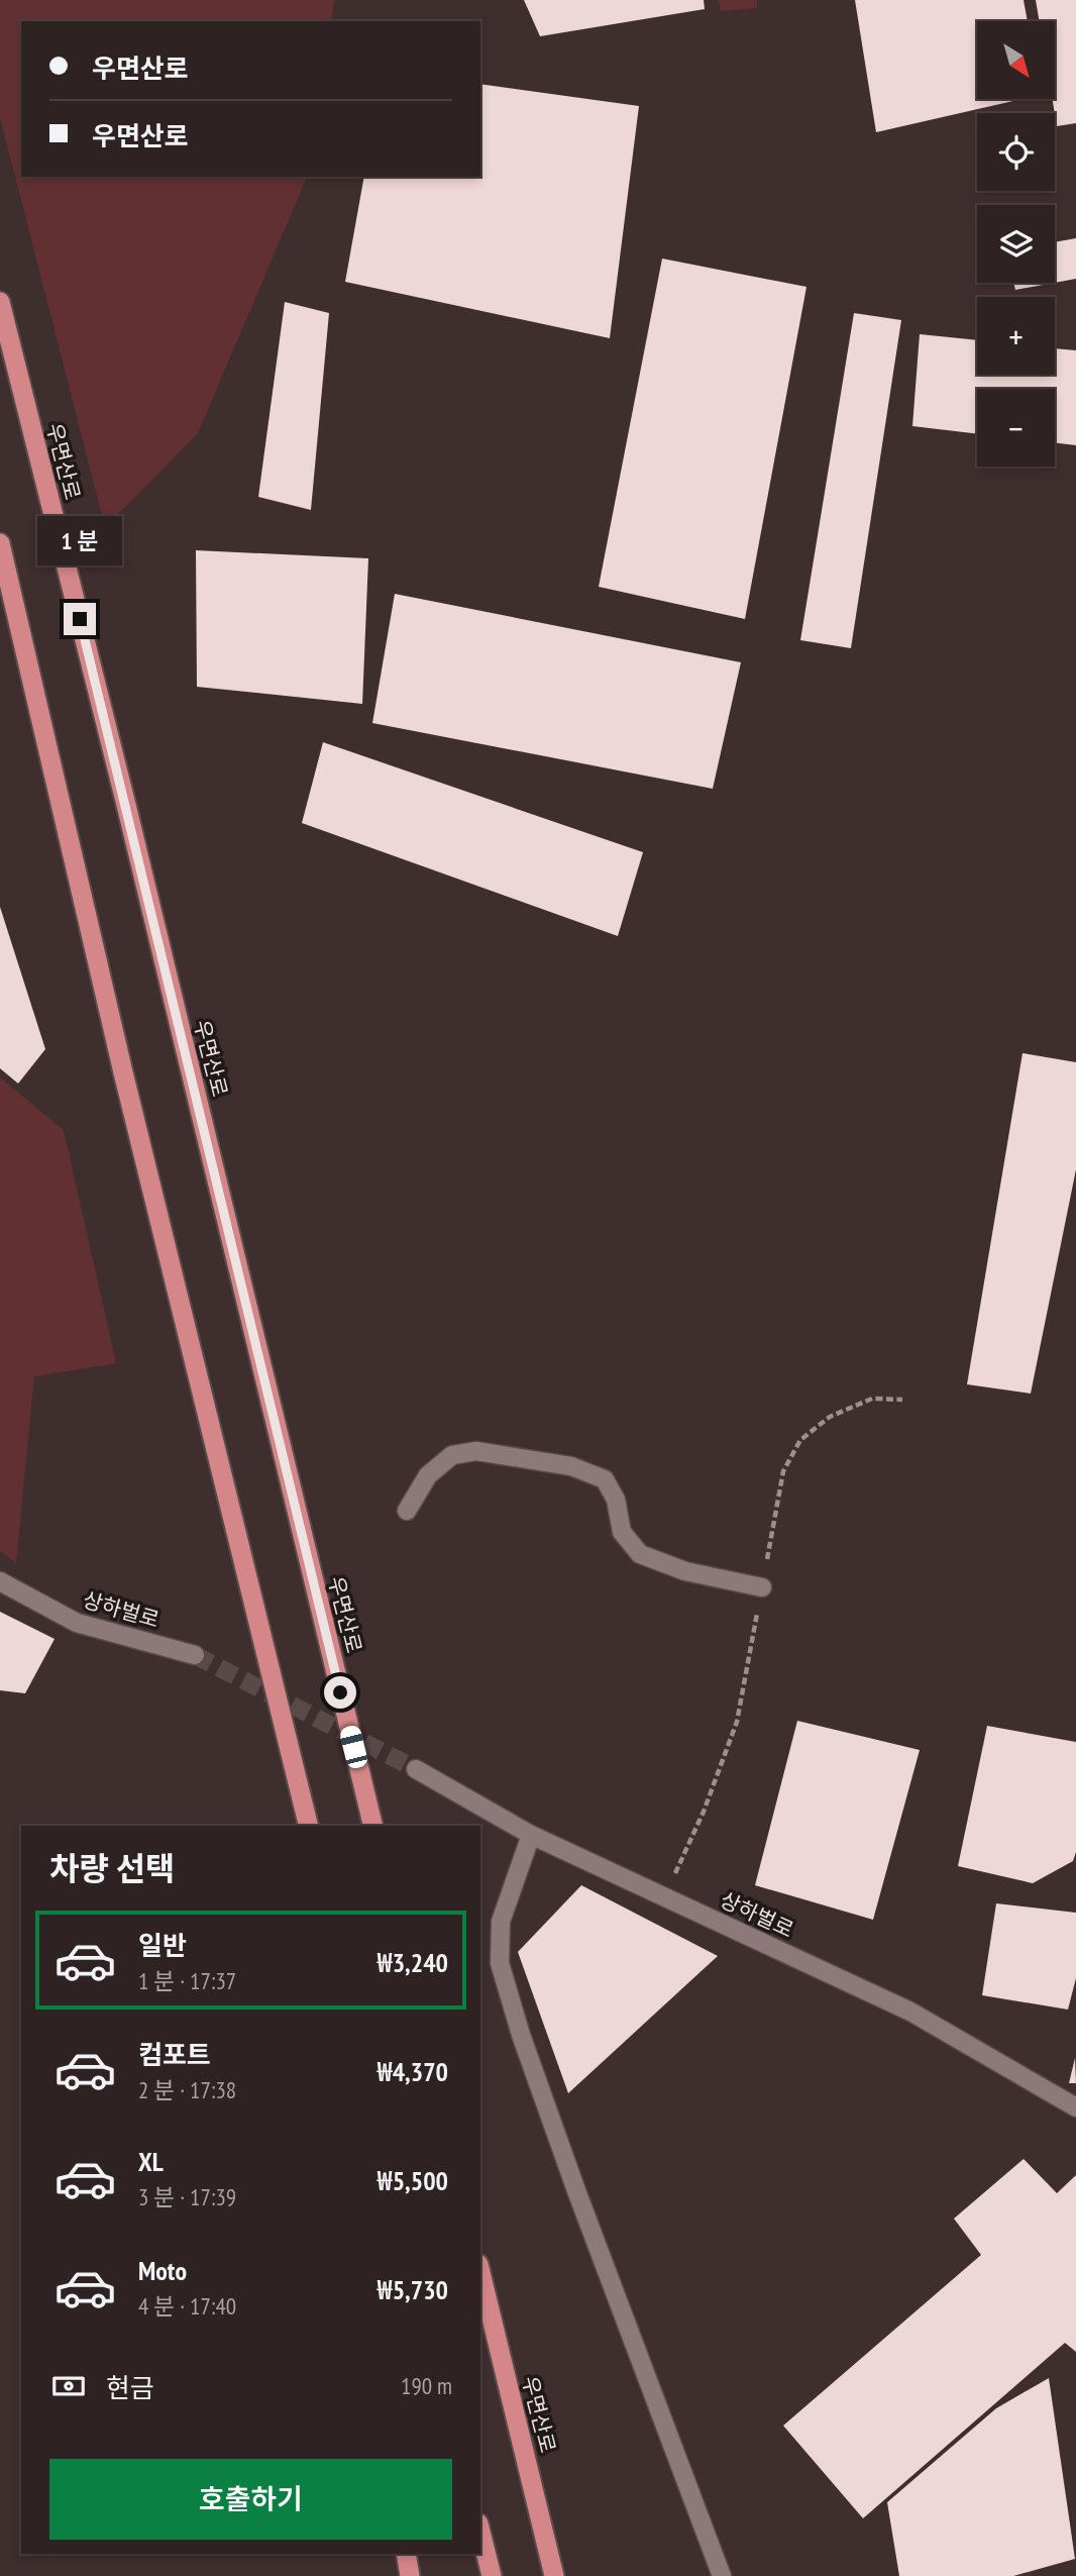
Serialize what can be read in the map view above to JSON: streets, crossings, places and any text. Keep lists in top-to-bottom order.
{
  "streets": {
    "highway": ["우면산로"],
    "street": ["상하벌로"]
  },
  "north": "bottom right",
  "page": {
    "map_buttons": ["+", "−"],
    "banner": ["우면산로", "우면산로"],
    "bubble": "1 분",
    "heading": "차량 선택",
    "list": [
      {
        "name": "일반",
        "note": "1 분 · 17:37",
        "value": "₩3,240"
      },
      {
        "name": "컴포트",
        "note": "2 분 · 17:38",
        "value": "₩4,370"
      },
      {
        "name": "XL",
        "note": "3 분 · 17:39",
        "value": "₩5,500"
      },
      {
        "name": "Moto",
        "note": "4 분 · 17:40",
        "value": "₩5,730"
      }
    ],
    "pay": ["현금", "190 m"],
    "buttons": "호출하기"
  }
}
